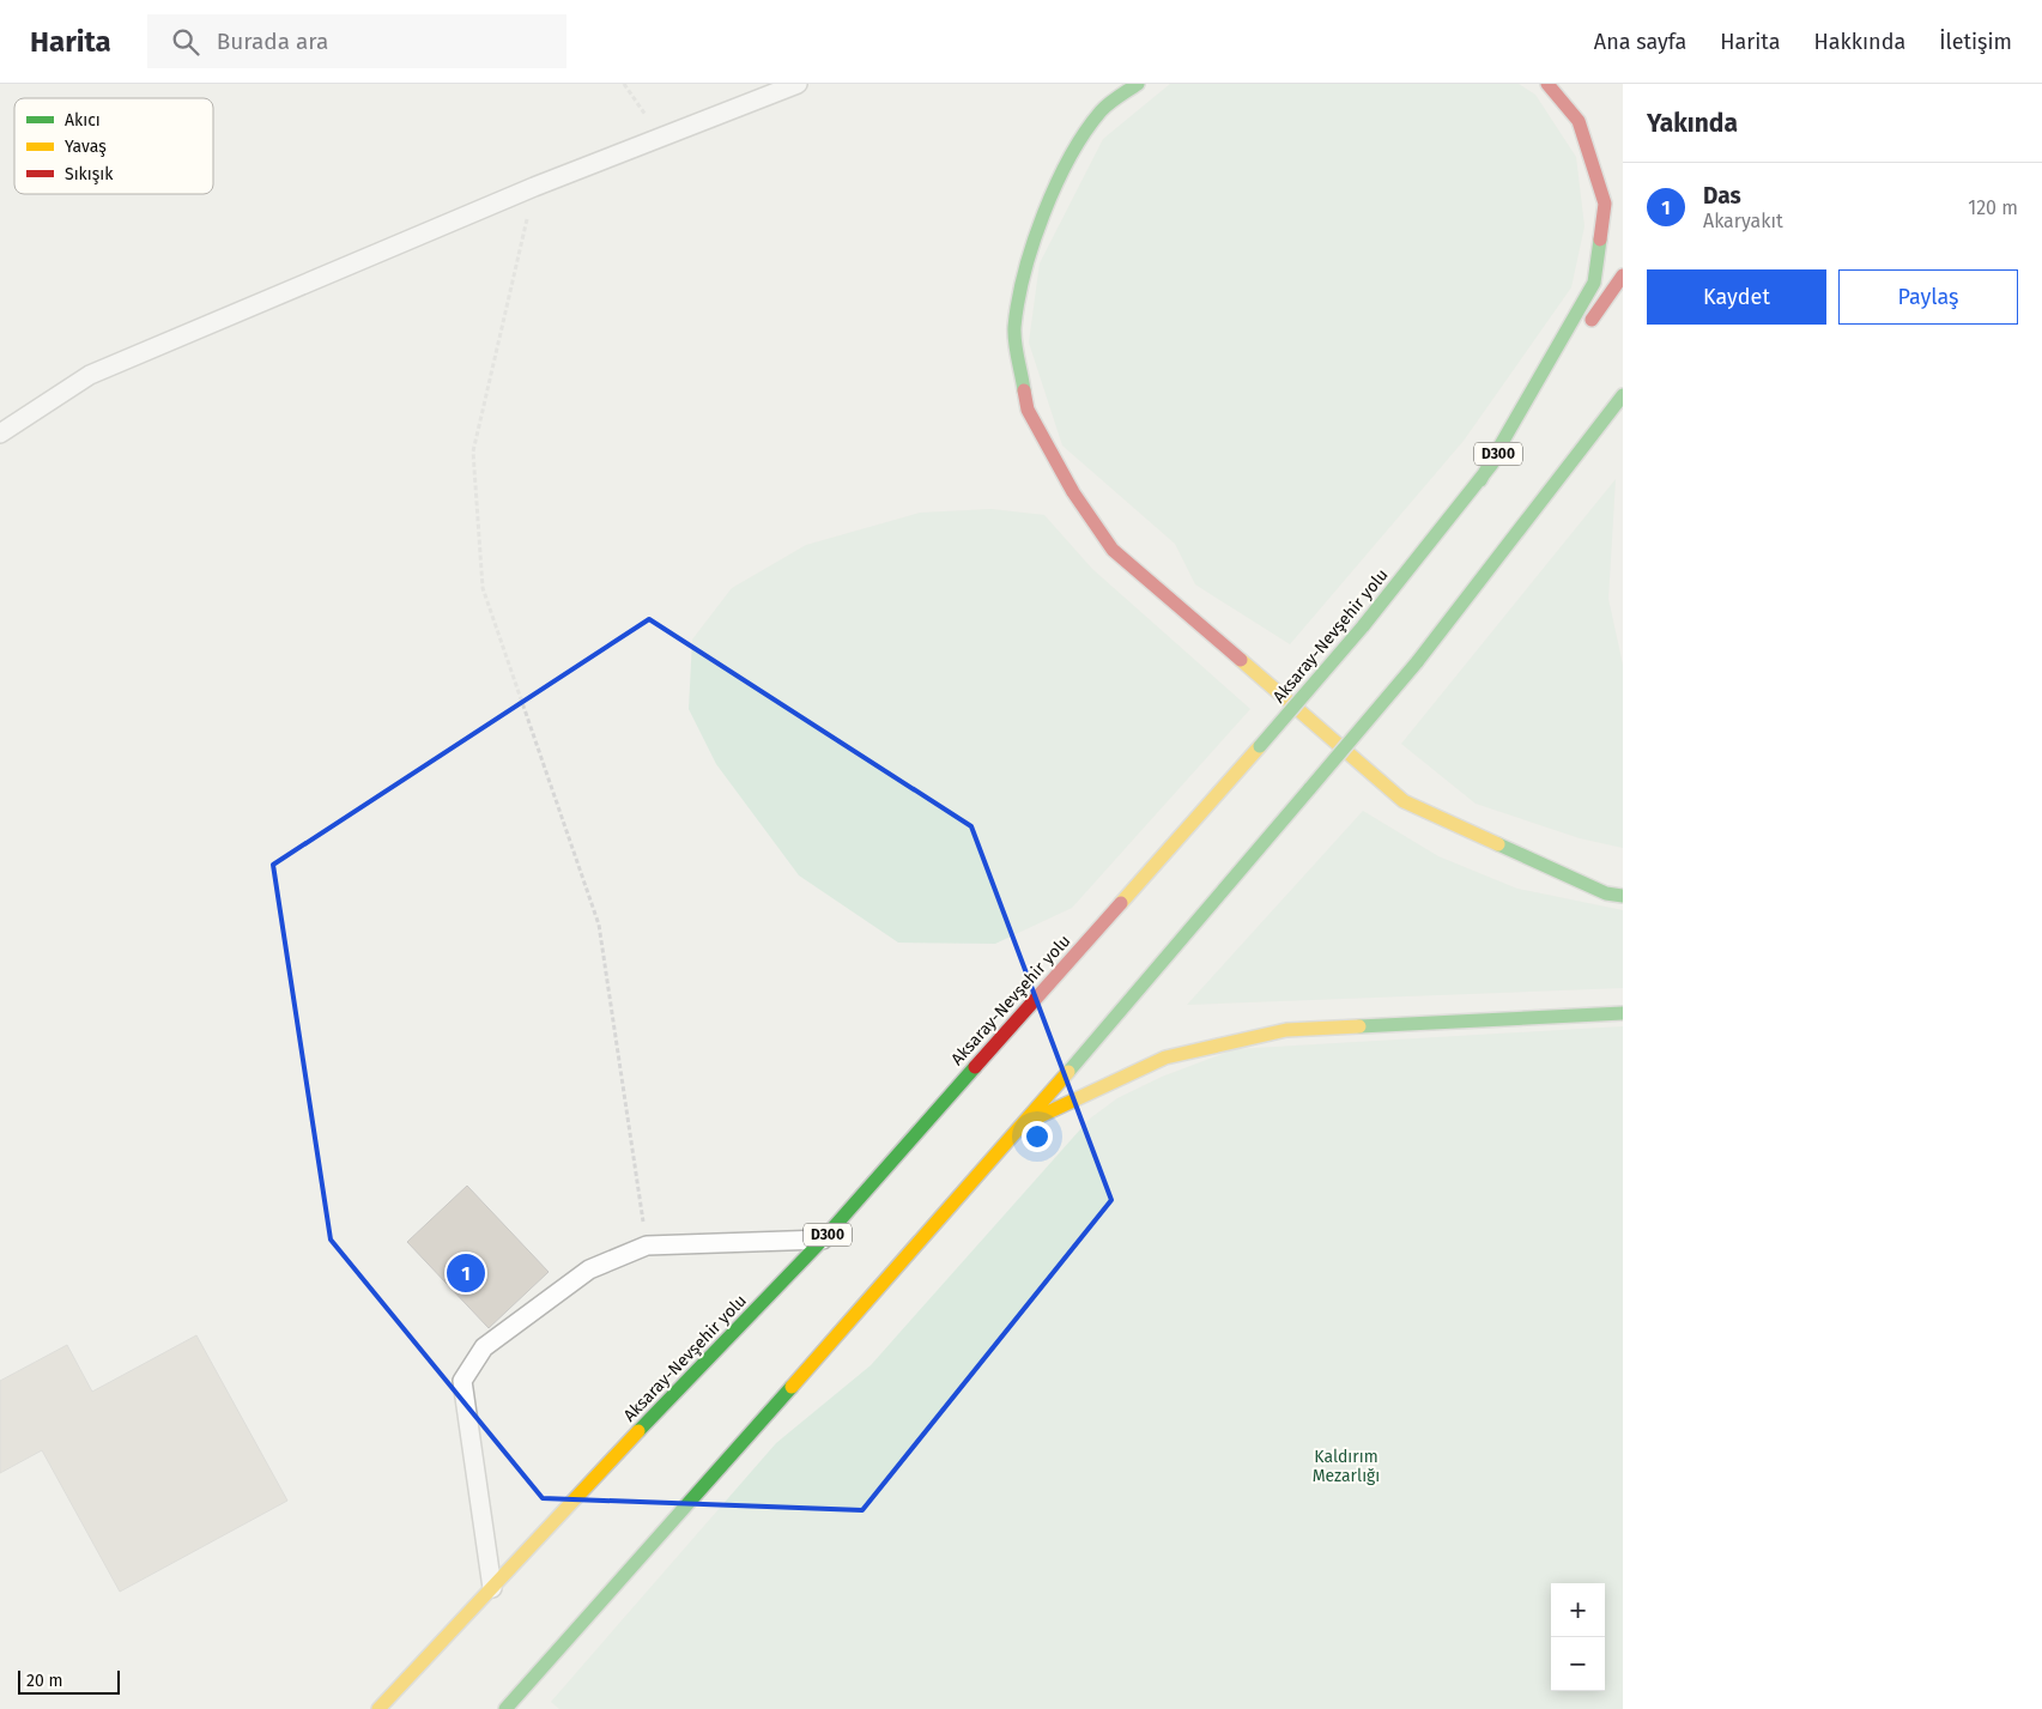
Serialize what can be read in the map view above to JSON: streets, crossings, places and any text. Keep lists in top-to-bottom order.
{
  "streets": {
    "highway": ["D300", "Aksaray-Nevşehir yolu"]
  },
  "parks": ["Kaldırım Mezarlığı"],
  "legend": ["Akıcı", "Yavaş", "Sıkışık"],
  "scale_bar": "20 m",
  "page": {
    "header": "Harita",
    "search": "Burada ara",
    "nav": [
      "Ana sayfa",
      "Harita",
      "Hakkında",
      "İletişim"
    ],
    "heading": "Yakında",
    "list": [
      {
        "mark": "1",
        "name": "Das",
        "note": "Akaryakıt",
        "value": "120 m"
      }
    ],
    "buttons": ["Kaydet", "Paylaş"],
    "pins": "1",
    "map_buttons": ["+", "−"],
    "scale": "20 m"
  }
}
